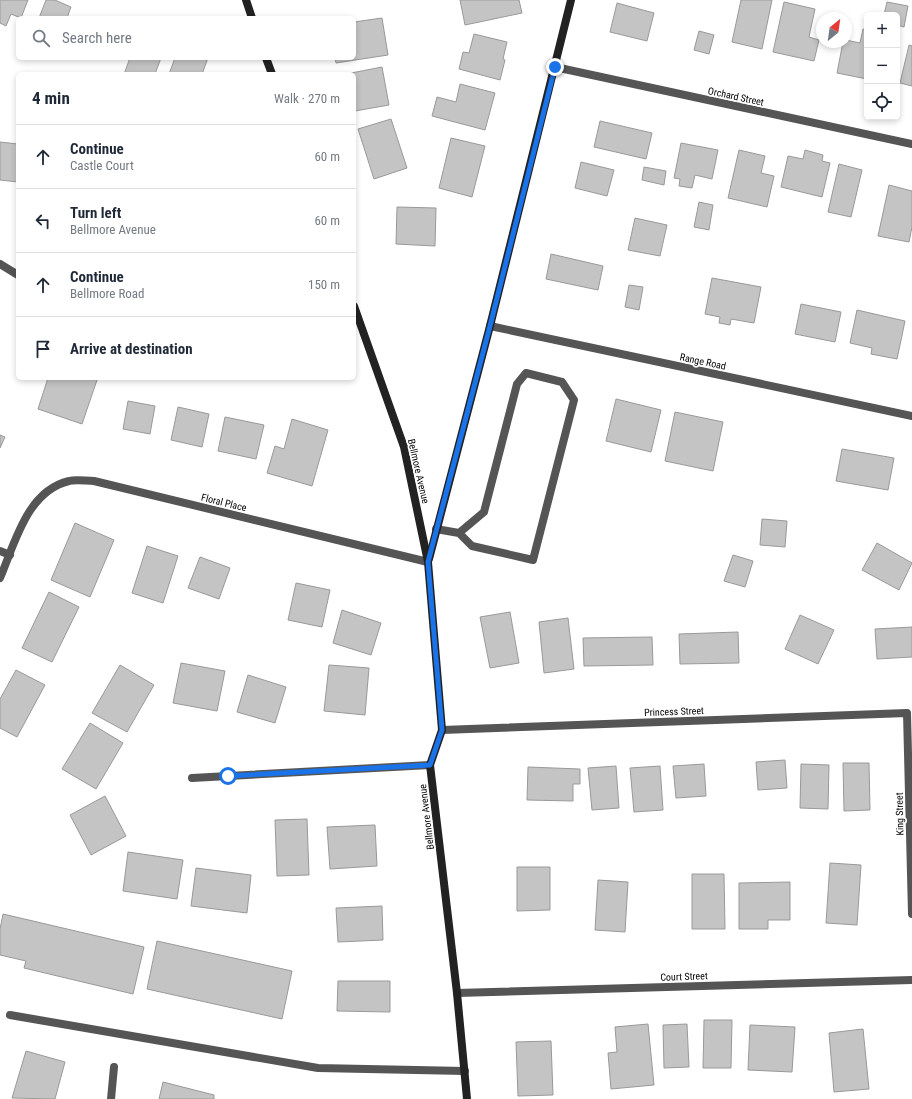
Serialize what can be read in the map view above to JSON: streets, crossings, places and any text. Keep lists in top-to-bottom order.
{
  "streets": {
    "main road": ["Bellmore Avenue"],
    "street": [
      "Orchard Street",
      "Range Road",
      "Floral Place",
      "Princess Street",
      "King Street",
      "Court Street"
    ]
  },
  "crossings": [
    ["Bellmore Avenue", "Floral Place"],
    ["Bellmore Avenue", "Princess Street"],
    ["Bellmore Avenue", "Court Street"],
    ["Princess Street", "King Street"]
  ],
  "north": "top right",
  "page": {
    "map_buttons": ["+", "−"],
    "search": "Search here",
    "heading": ["4 min", "Walk · 270 m"],
    "list": [
      ["Continue", "Castle Court", "60 m"],
      ["Turn left", "Bellmore Avenue", "60 m"],
      ["Continue", "Bellmore Road", "150 m"],
      "Arrive at destination"
    ]
  }
}
